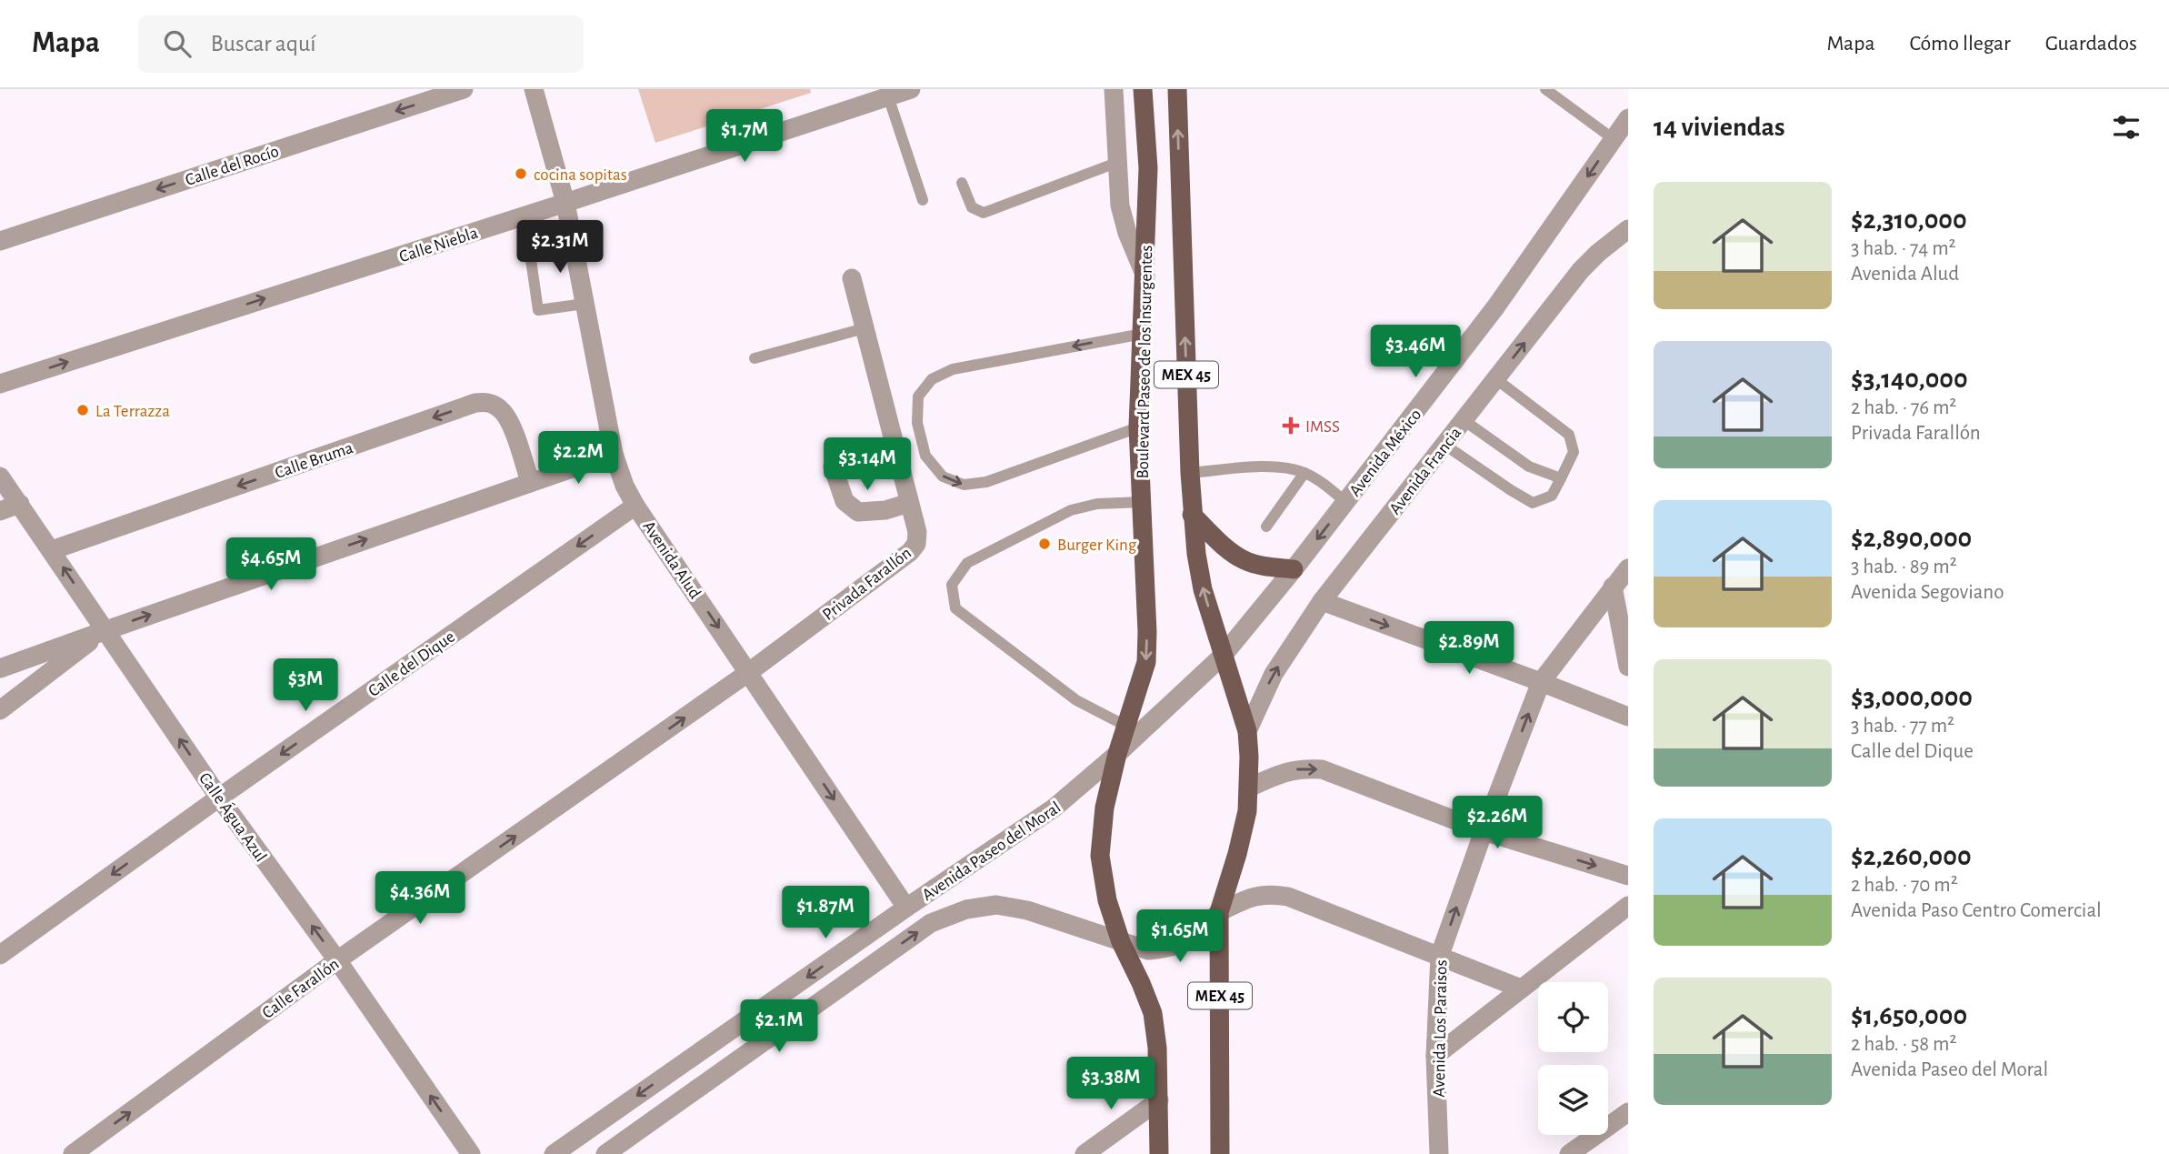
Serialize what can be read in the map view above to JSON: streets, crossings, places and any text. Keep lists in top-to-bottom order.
{
  "streets": {
    "main road": ["Boulevard Paseo de los Insurgentes", "MEX 45"],
    "street": [
      "Calle del Rocío",
      "Calle Niebla",
      "Avenida México",
      "Calle Bruma",
      "Avenida Francia",
      "Avenida Alud",
      "Privada Farallón",
      "Calle del Dique",
      "Calle Água Azul",
      "Avenida Paseo del Moral",
      "Calle Farallón",
      "Avenida Los Paraisos"
    ]
  },
  "crossings": [
    ["Calle Niebla", "Avenida Alud"],
    ["Boulevard Paseo de los Insurgentes", "Avenida México"],
    ["Boulevard Paseo de los Insurgentes", "Avenida Francia"],
    ["Boulevard Paseo de los Insurgentes", "Avenida Paseo del Moral"],
    ["Avenida México", "Avenida Paseo del Moral"],
    ["Calle Bruma", "Calle Água Azul"],
    ["Avenida Alud", "Privada Farallón"],
    ["Avenida Alud", "Calle del Dique"],
    ["Avenida Alud", "Avenida Paseo del Moral"],
    ["Avenida Alud", "Calle Farallón"],
    ["Privada Farallón", "Calle Farallón"],
    ["Calle del Dique", "Calle Água Azul"],
    ["Calle Água Azul", "Calle Farallón"]
  ],
  "one_way": [
    "Calle del Rocío",
    "Calle Niebla",
    "Avenida México",
    "Avenida Francia",
    "Avenida Alud",
    "Calle Água Azul",
    "Calle Farallón",
    "Avenida Los Paraisos"
  ],
  "places": {
    "other": ["cocina sopitas", "La Terrazza", "Burger King"],
    "health": ["IMSS"]
  },
  "page": {
    "header": "Mapa",
    "search": "Buscar aquí",
    "nav": ["Mapa", "Cómo llegar", "Guardados"],
    "heading": "14 viviendas",
    "price": [
      "$1.7M",
      "$2.31M",
      "$3.46M",
      "$2.2M",
      "$3.14M",
      "$4.65M",
      "$2.89M",
      "$3M",
      "$2.26M",
      "$4.36M",
      "$1.87M",
      "$1.65M",
      "$2.1M",
      "$3.38M"
    ],
    "list": [
      {
        "name": "$2,310,000",
        "note": "3 hab. · 74 m² · Avenida Alud"
      },
      {
        "name": "$3,140,000",
        "note": "2 hab. · 76 m² · Privada Farallón"
      },
      {
        "name": "$2,890,000",
        "note": "3 hab. · 89 m² · Avenida Segoviano"
      },
      {
        "name": "$3,000,000",
        "note": "3 hab. · 77 m² · Calle del Dique"
      },
      {
        "name": "$2,260,000",
        "note": "2 hab. · 70 m² · Avenida Paso Centro Comercial"
      },
      {
        "name": "$1,650,000",
        "note": "2 hab. · 58 m² · Avenida Paseo del Moral"
      }
    ]
  }
}
